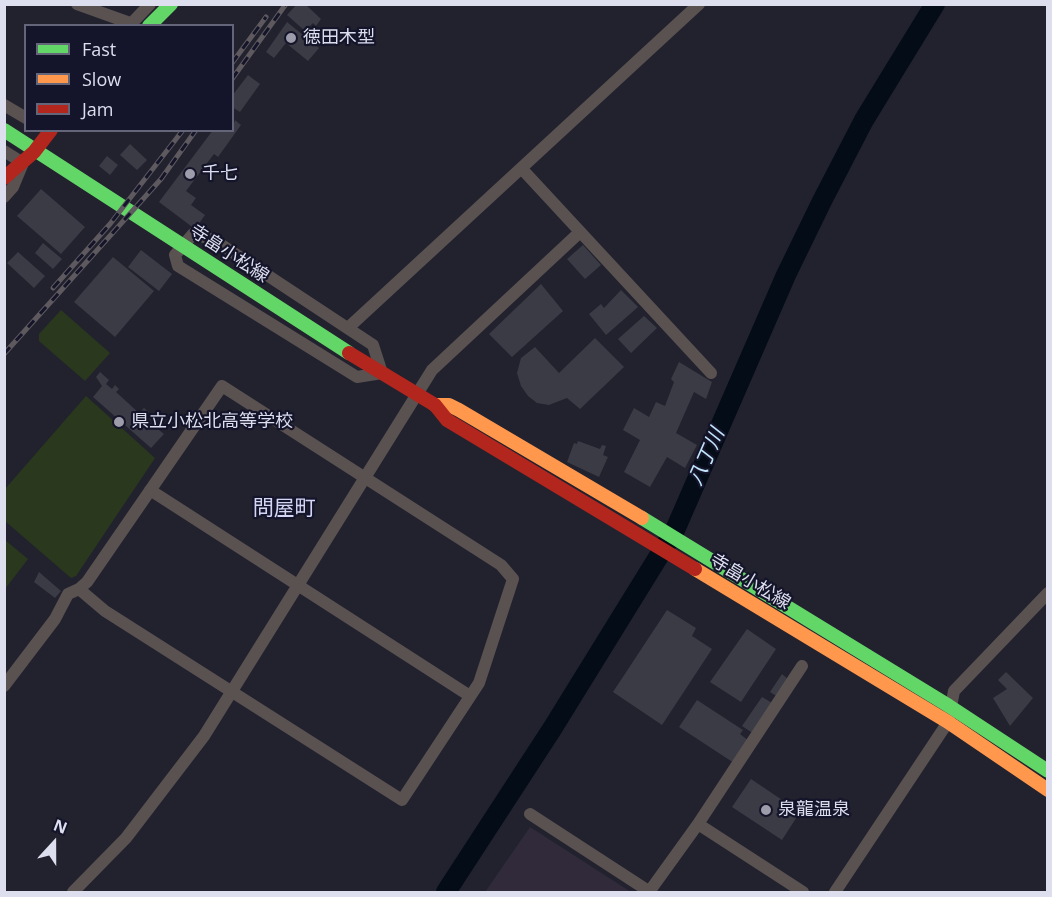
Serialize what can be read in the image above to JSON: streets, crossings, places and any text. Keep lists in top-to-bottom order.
{
  "streets": {
    "main road": ["寺畠小松線"]
  },
  "districts": ["問屋町"],
  "water": ["八丁川"],
  "places": [
    "徳田木型",
    "千七",
    "県立小松北高等学校",
    "泉龍温泉"
  ],
  "legend": ["Fast", "Slow", "Jam"],
  "north": "top"
}
